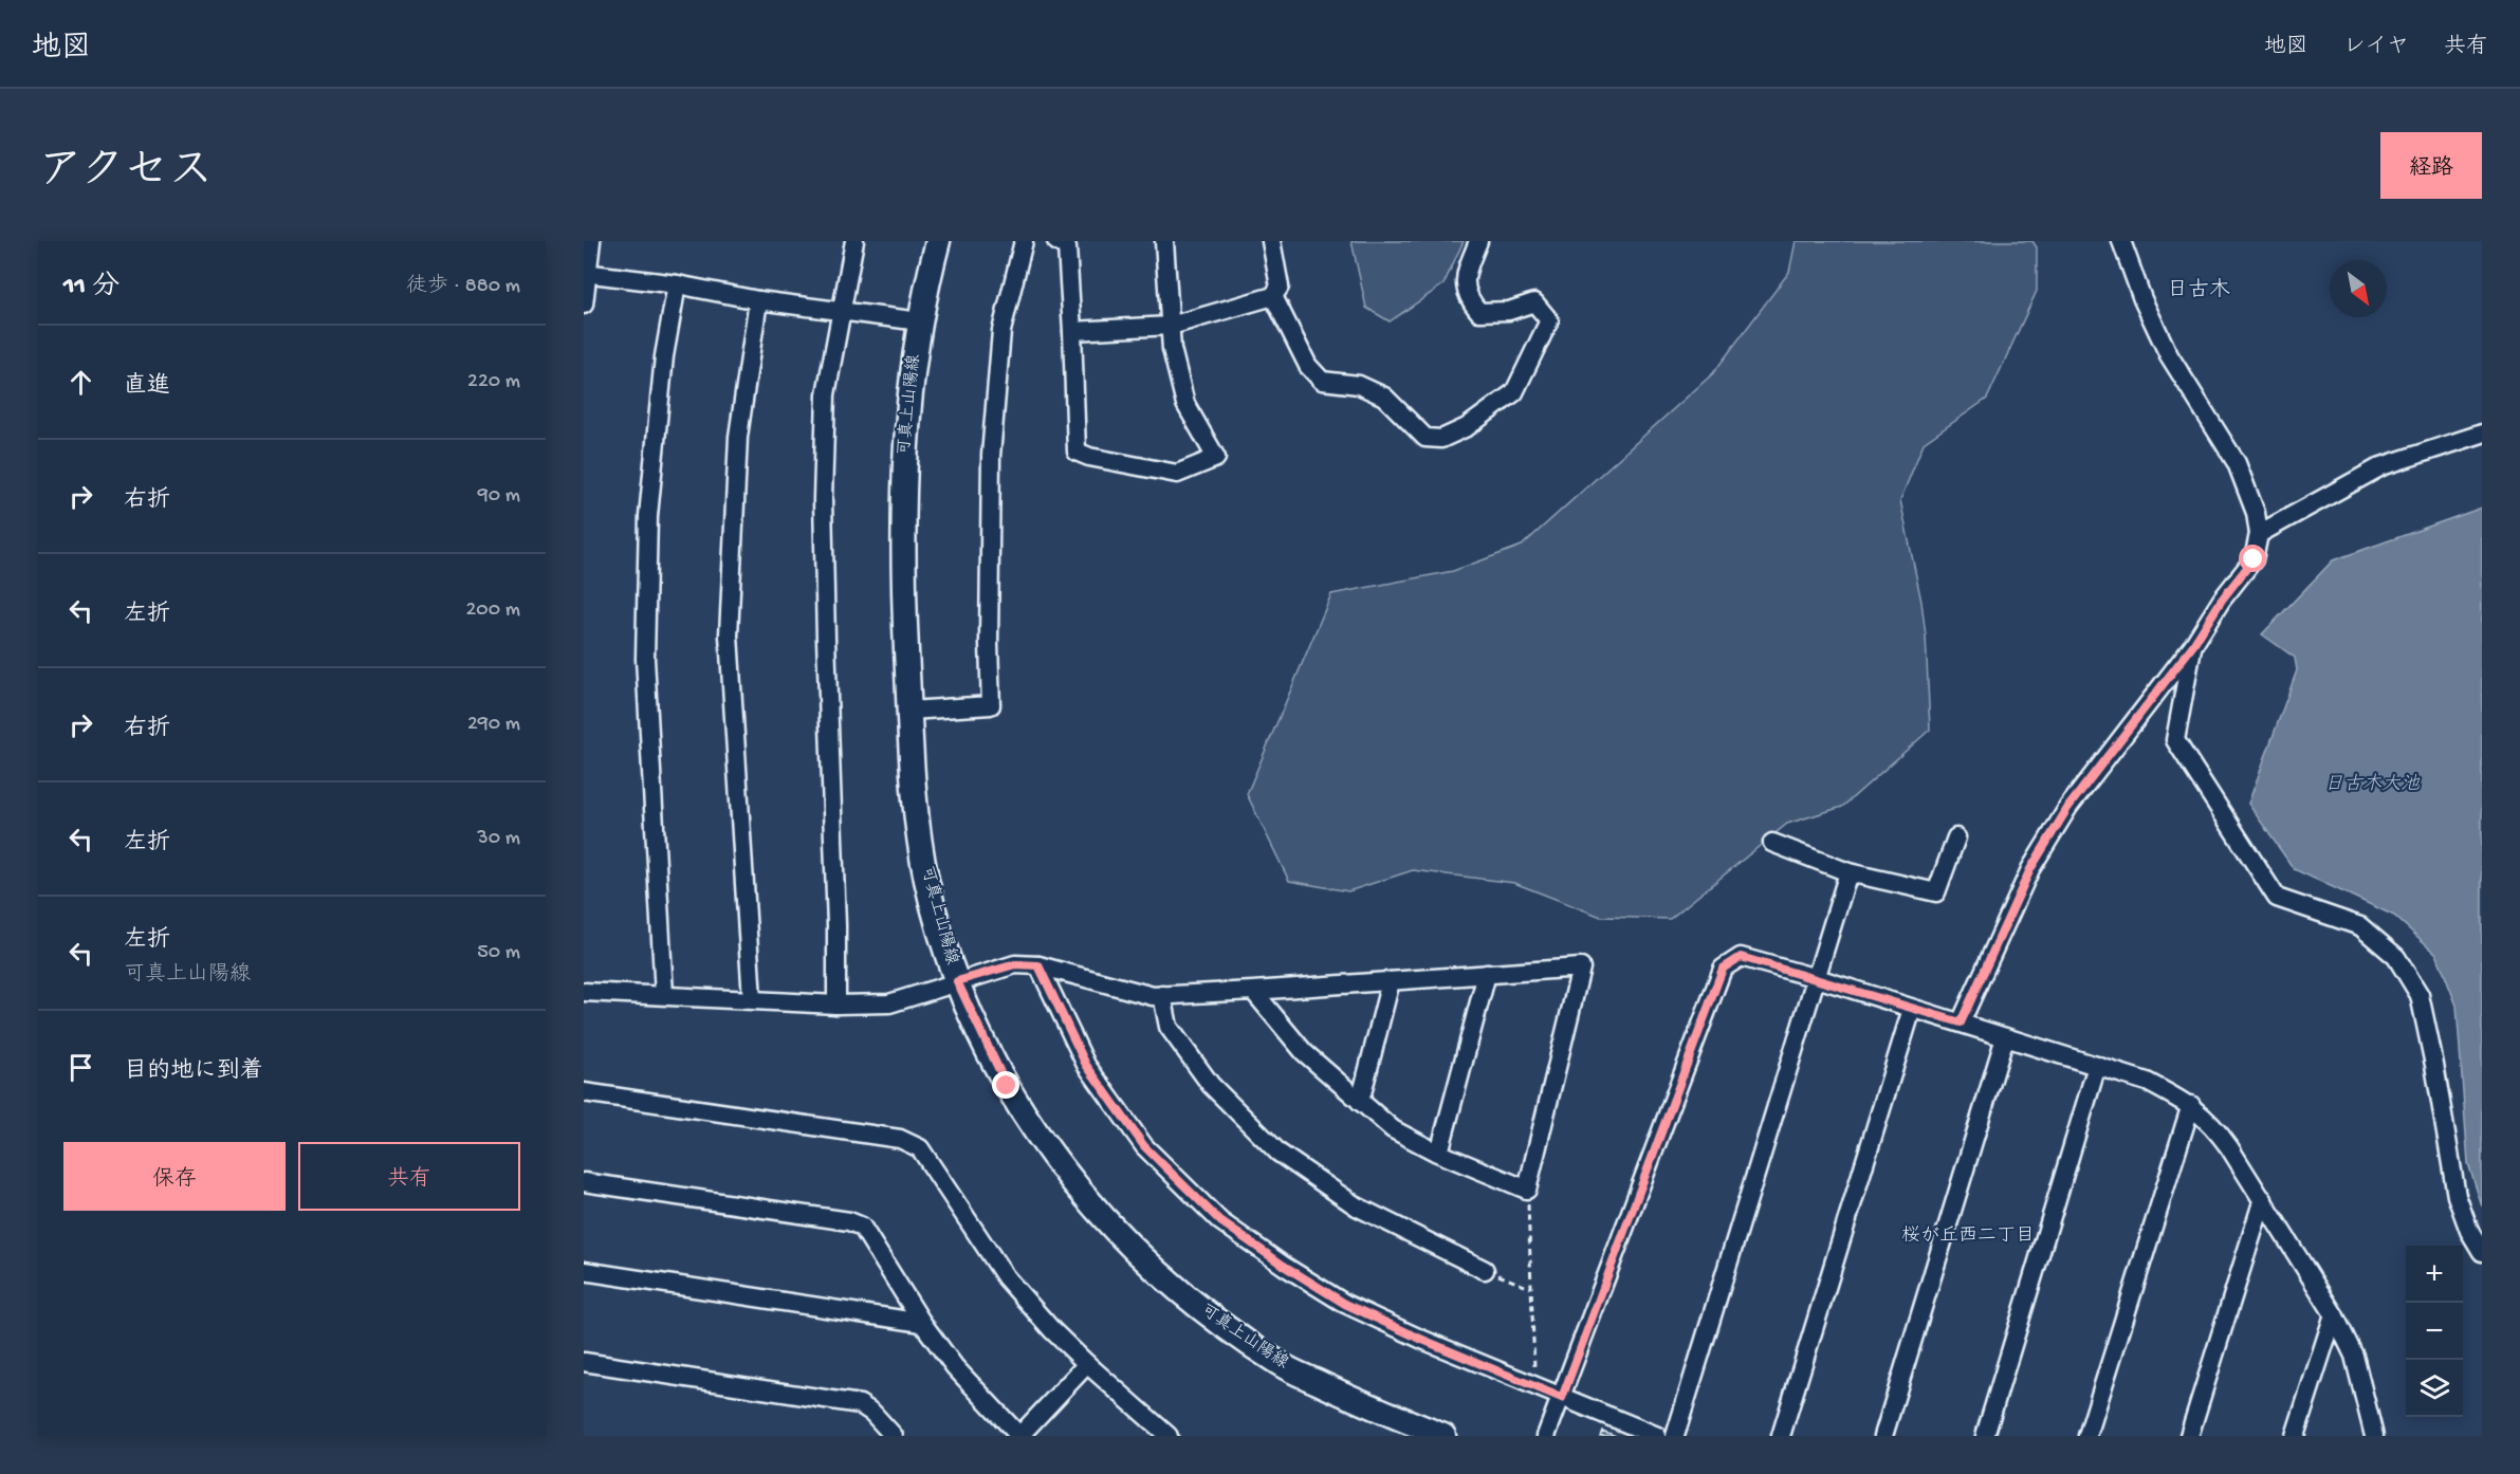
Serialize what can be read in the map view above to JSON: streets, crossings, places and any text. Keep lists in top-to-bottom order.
{
  "streets": {
    "main road": ["可真上山陽線"]
  },
  "districts": ["日古木", "桜が丘西二丁目"],
  "water": ["日古木大池"],
  "north": "bottom right",
  "page": {
    "header": "地図",
    "nav": ["地図", "レイヤ", "共有"],
    "title": "アクセス",
    "buttons": [
      "経路",
      ["保存", "共有"]
    ],
    "heading": ["11 分", "徒歩 · 880 m"],
    "list": [
      ["直進", "220 m"],
      ["右折", "90 m"],
      ["左折", "200 m"],
      ["右折", "290 m"],
      ["左折", "30 m"],
      ["左折", "可真上山陽線", "50 m"],
      "目的地に到着"
    ],
    "map_buttons": ["+", "−"]
  }
}
